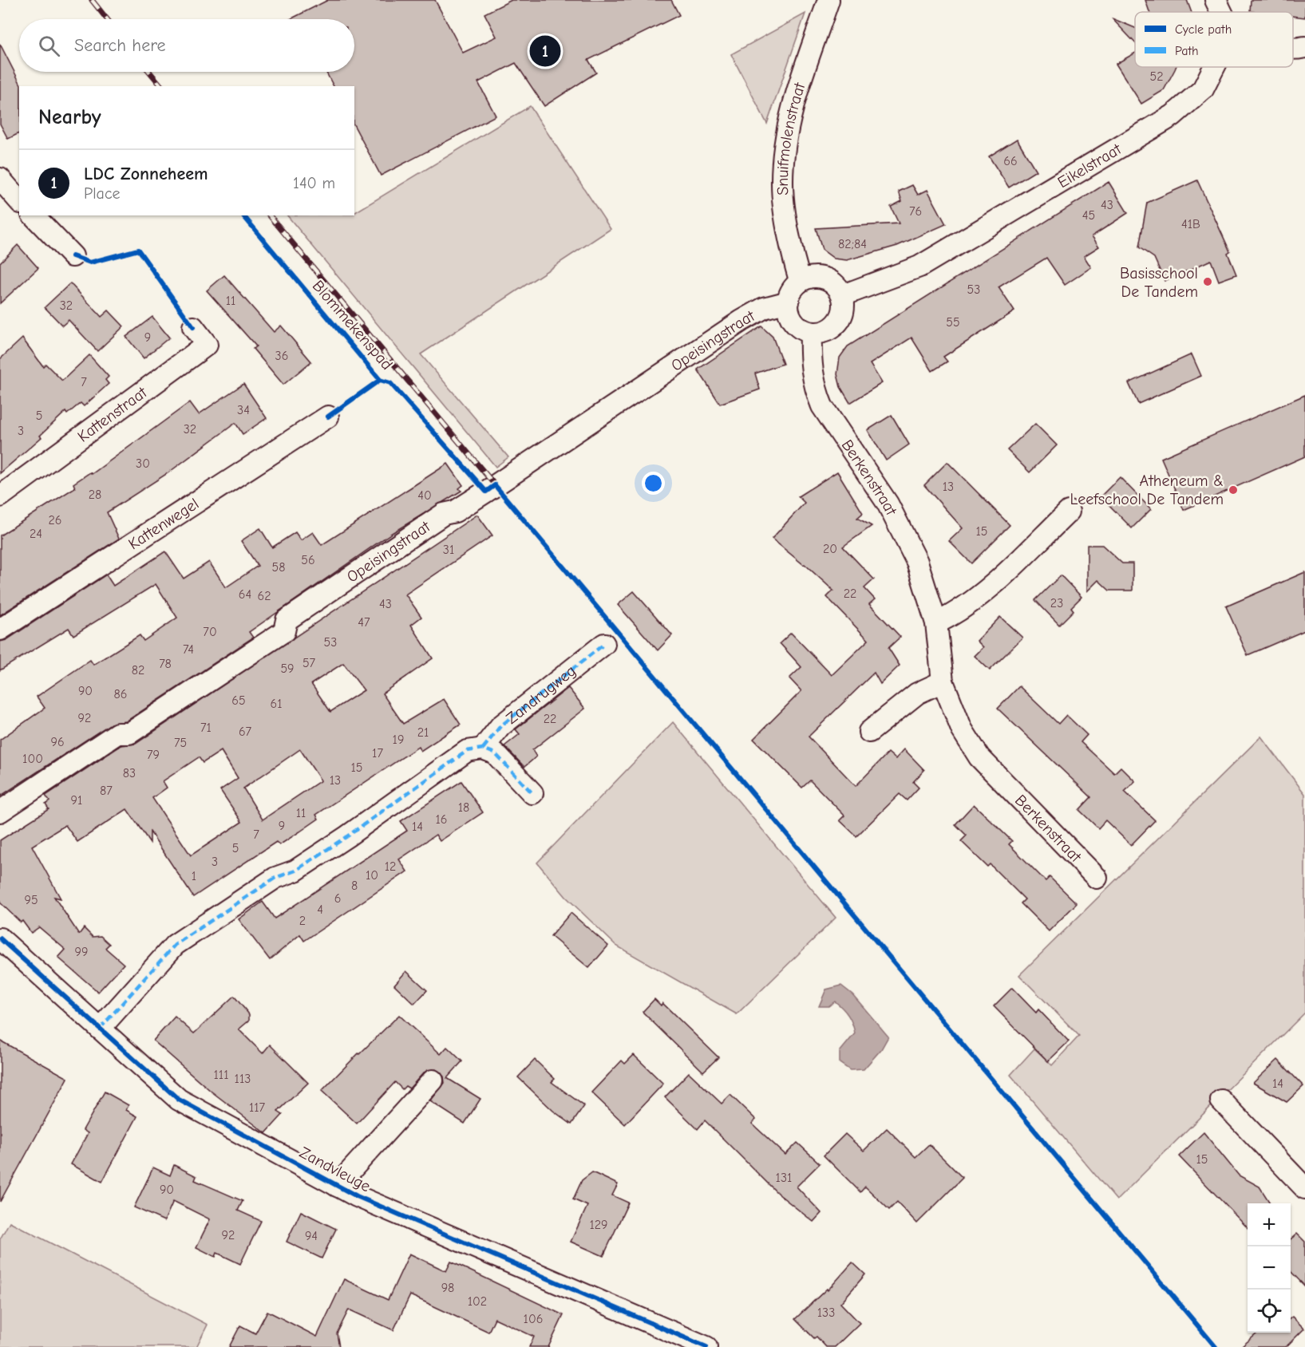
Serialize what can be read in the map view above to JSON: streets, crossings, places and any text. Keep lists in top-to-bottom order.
{
  "streets": {
    "street": [
      "Snuifmolenstraat",
      "Eikelstraat",
      "Opeisingstraat",
      "Kattenstraat",
      "Berkenstraat",
      "Kattenwegel",
      "Zandrugweg",
      "Zandvleuge"
    ],
    "cycle path": ["Blommekenspad"]
  },
  "crossings": [
    ["Snuifmolenstraat", "Eikelstraat"],
    ["Snuifmolenstraat", "Opeisingstraat"],
    ["Snuifmolenstraat", "Berkenstraat"],
    ["Eikelstraat", "Opeisingstraat"],
    ["Eikelstraat", "Berkenstraat"],
    ["Opeisingstraat", "Berkenstraat"]
  ],
  "places": ["Basisschool De Tandem", "Atheneum & Leefschool De Tandem"],
  "house_numbers": [
    "52",
    "66",
    "43",
    "76",
    "45",
    "41B",
    "82;84",
    "53",
    "11",
    "32",
    "55",
    "9",
    "36",
    "7",
    "34",
    "5",
    "32",
    "3",
    "30",
    "13",
    "28",
    "40",
    "26",
    "15",
    "24",
    "20",
    "31",
    "56",
    "58",
    "22",
    "64",
    "62",
    "23",
    "43",
    "47",
    "70",
    "53",
    "74",
    "57",
    "78",
    "59",
    "82",
    "90",
    "86",
    "65",
    "61",
    "92",
    "22",
    "71",
    "67",
    "21",
    "19",
    "96",
    "75",
    "17",
    "79",
    "100",
    "15",
    "83",
    "13",
    "87",
    "91",
    "18",
    "11",
    "16",
    "9",
    "14",
    "7",
    "5",
    "3",
    "12",
    "10",
    "1",
    "8",
    "6",
    "95",
    "4",
    "2",
    "99",
    "111",
    "113",
    "14",
    "117",
    "15",
    "131",
    "90",
    "129",
    "92",
    "94",
    "98",
    "102",
    "133",
    "106"
  ],
  "legend": ["Cycle path", "Path"],
  "page": {
    "search": "Search here",
    "pins": "1",
    "heading": "Nearby",
    "list": [
      {
        "mark": "1",
        "name": "LDC Zonneheem",
        "note": "Place",
        "value": "140 m"
      }
    ],
    "map_buttons": ["+", "−"]
  }
}
